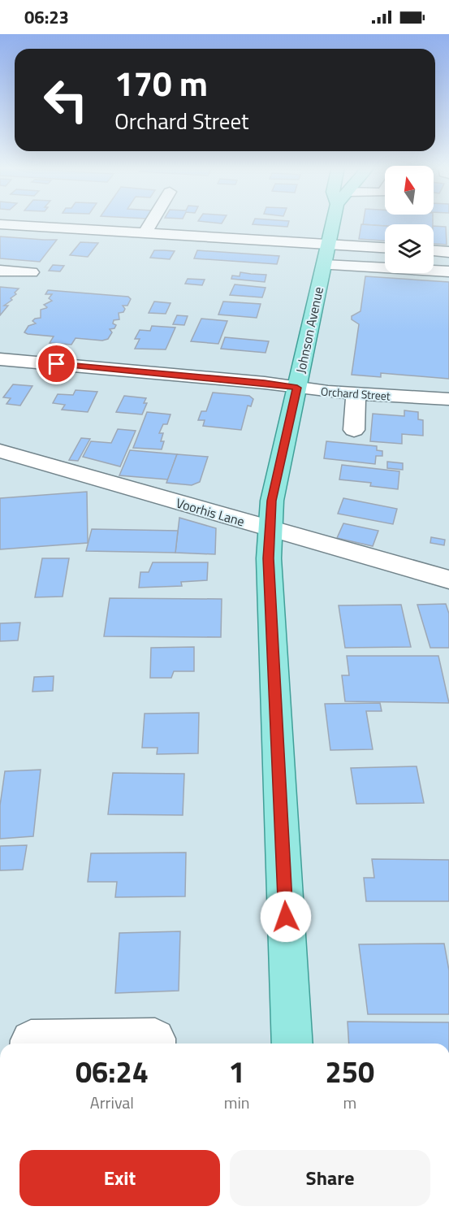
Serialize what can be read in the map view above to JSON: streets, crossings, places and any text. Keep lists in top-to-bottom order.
{
  "streets": {
    "main road": ["Johnson Avenue"],
    "street": ["Orchard Street", "Voorhis Lane"]
  },
  "crossings": [
    ["Johnson Avenue", "Orchard Street"],
    ["Johnson Avenue", "Voorhis Lane"]
  ],
  "north": "top",
  "page": {
    "status": "06:23",
    "turn": ["170 m", "Orchard Street"],
    "eta": [
      "06:24",
      "Arrival",
      "1",
      "min",
      "250",
      "m"
    ],
    "buttons": ["Exit", "Share"]
  }
}
